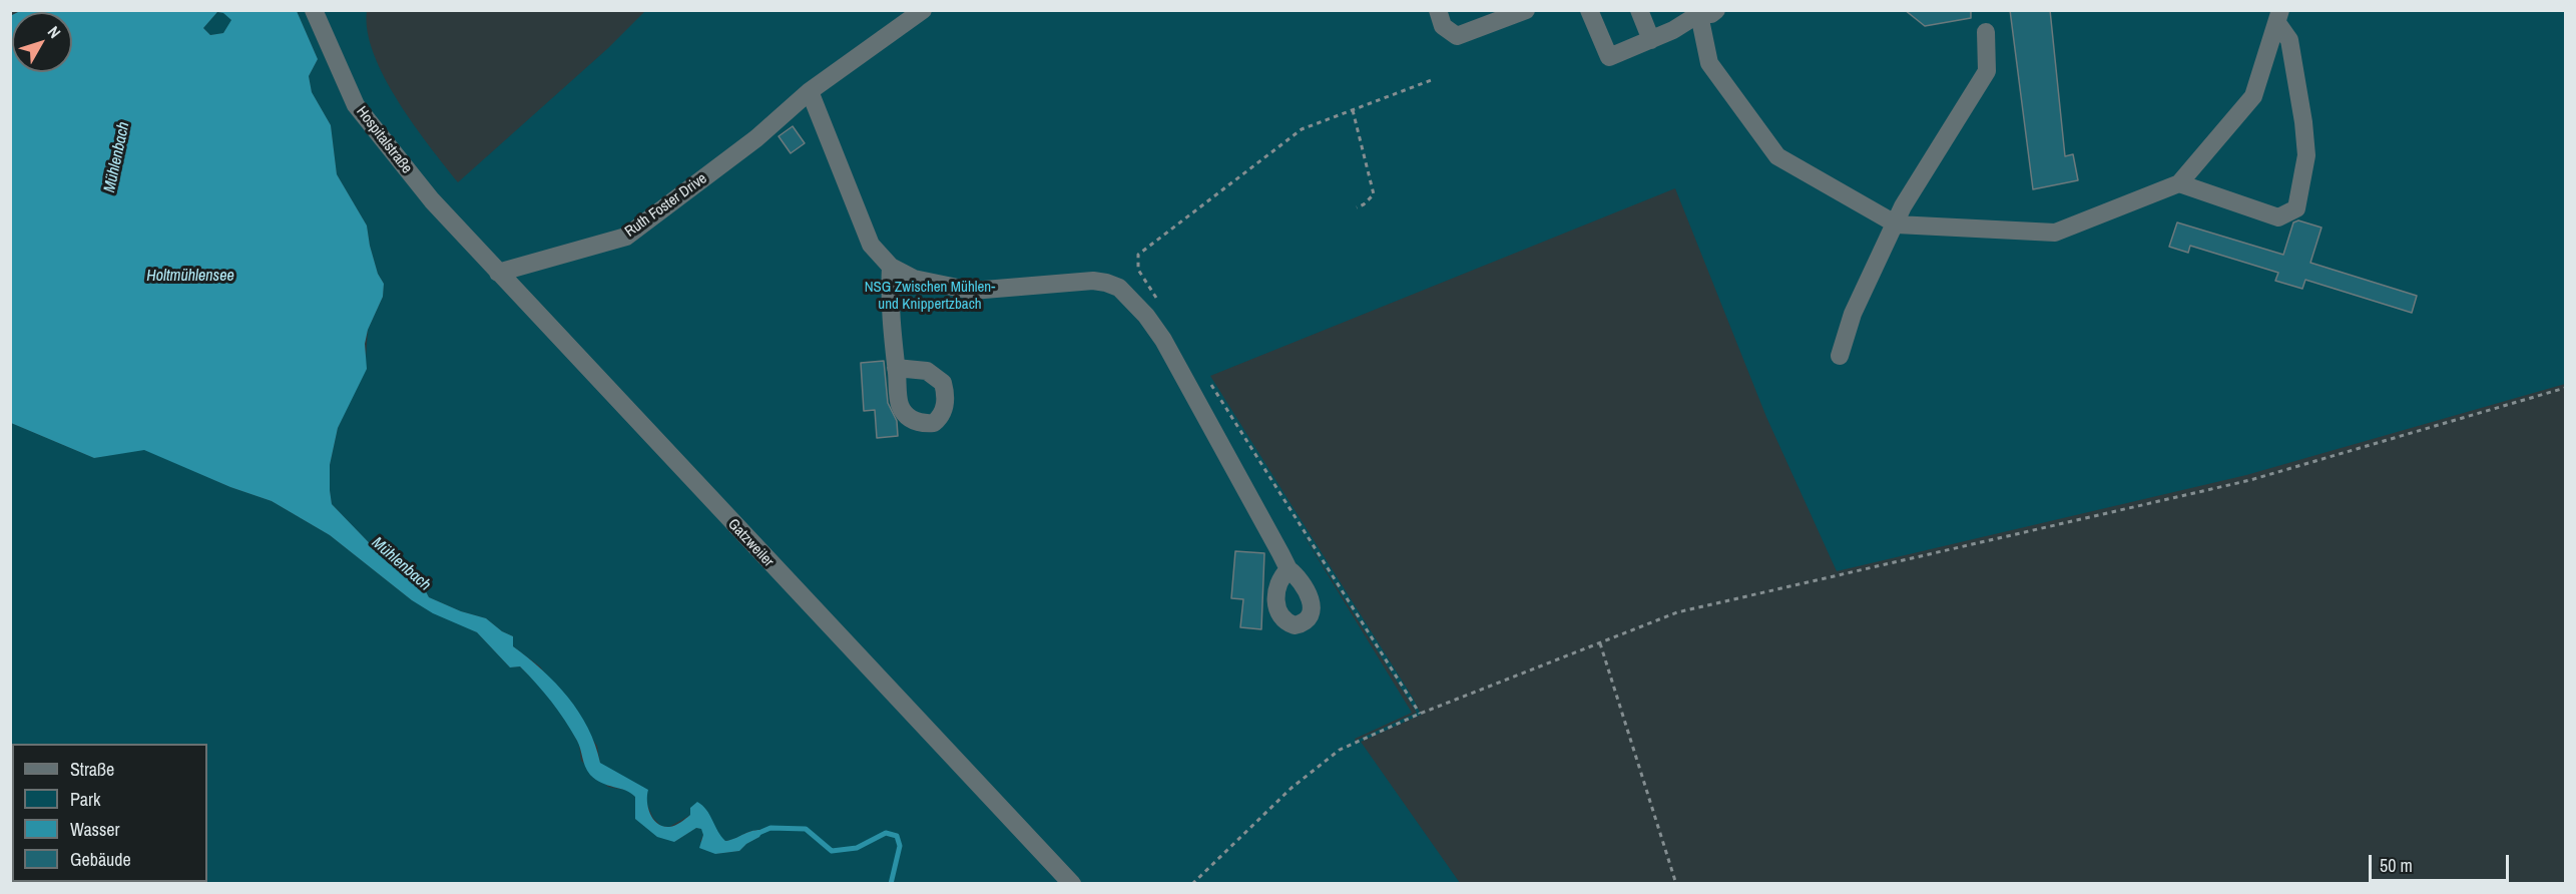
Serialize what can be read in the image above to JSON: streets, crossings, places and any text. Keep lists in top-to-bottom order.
{
  "streets": {
    "street": ["Hospitalstraße", "Ruth Foster Drive", "Gatzweiler"]
  },
  "crossings": [
    ["Hospitalstraße", "Gatzweiler"],
    ["Ruth Foster Drive", "Gatzweiler"]
  ],
  "water": ["Mühlenbach", "Holtmühlensee"],
  "parks": ["NSG Zwischen Mühlen- und Knippertzbach"],
  "legend": [
    "Straße",
    "Park",
    "Wasser",
    "Gebäude"
  ],
  "scale_bar": "50 m",
  "north": "top right"
}
